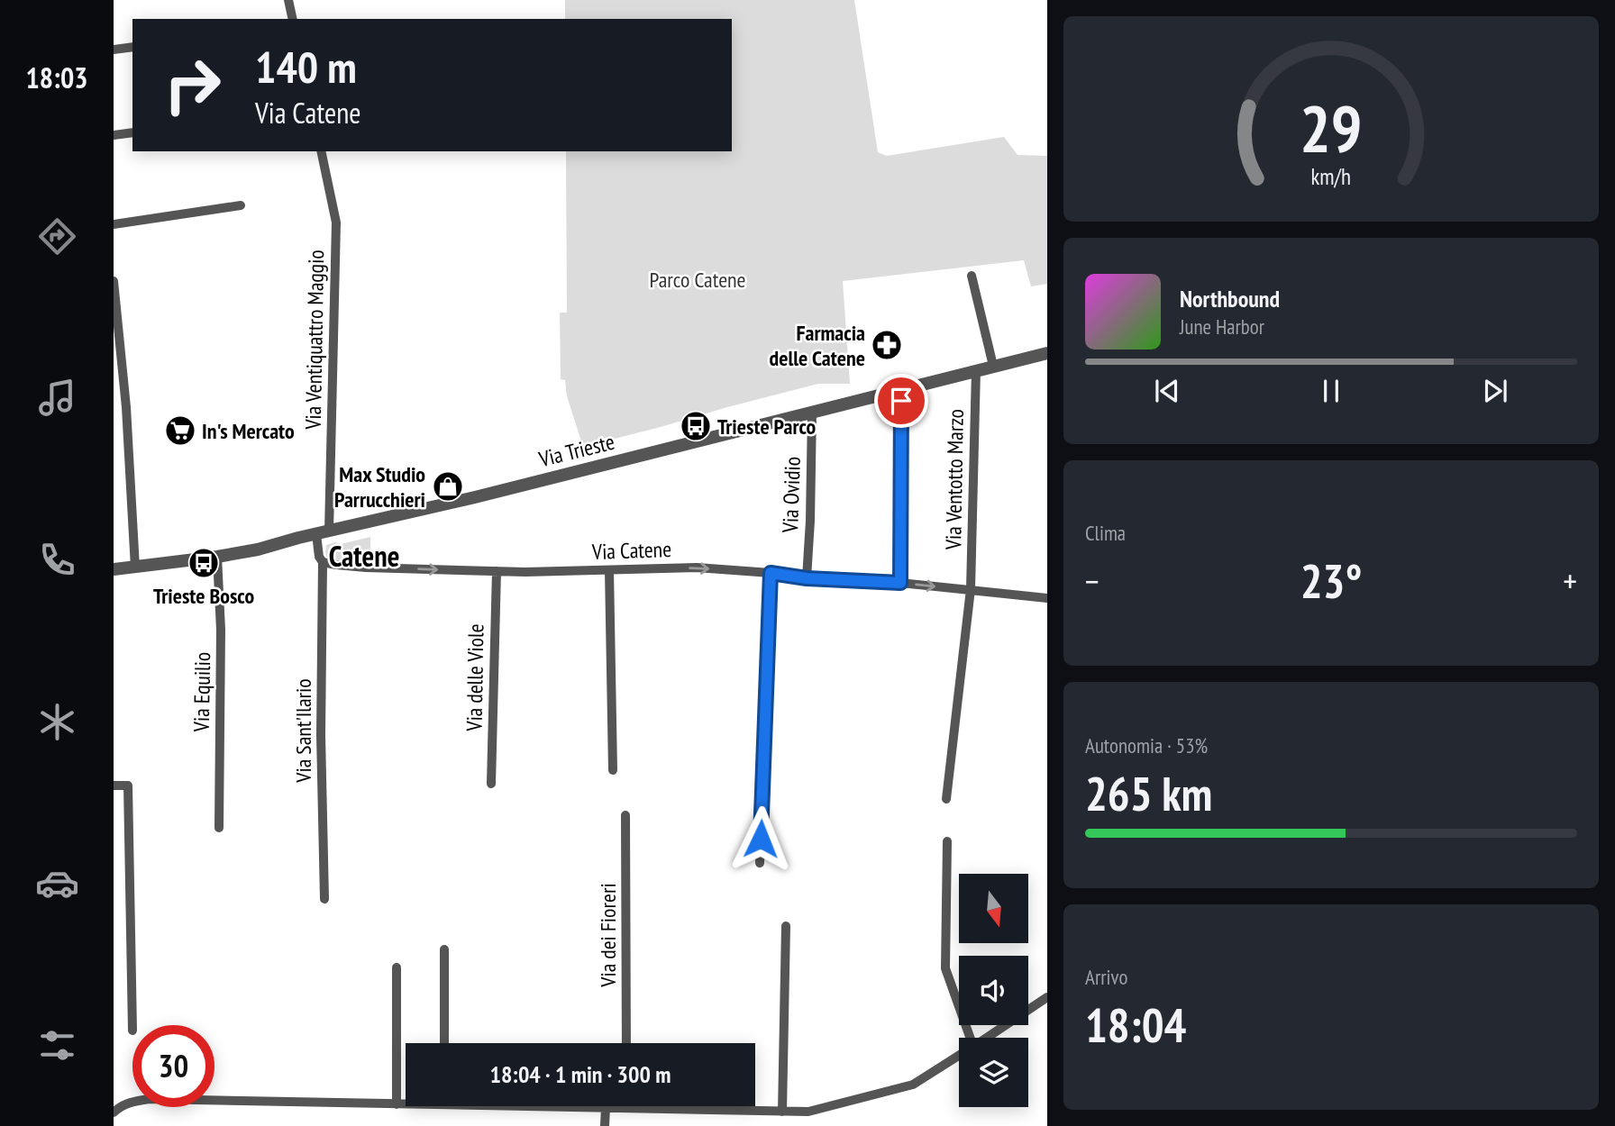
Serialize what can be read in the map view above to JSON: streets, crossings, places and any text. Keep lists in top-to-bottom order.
{
  "streets": {
    "street": [
      "Via Ventiquattro Maggio",
      "Via Trieste",
      "Via Ventotto Marzo",
      "Via Ovidio",
      "Via Catene",
      "Via delle Viole",
      "Via Equilio",
      "Via Sant'Ilario",
      "Via dei Fioreri"
    ]
  },
  "crossings": [
    ["Via Ventiquattro Maggio", "Via Trieste"],
    ["Via Trieste", "Via Ventotto Marzo"],
    ["Via Trieste", "Via Ovidio"],
    ["Via Trieste", "Via Equilio"],
    ["Via Ventotto Marzo", "Via Catene"],
    ["Via Ovidio", "Via Catene"],
    ["Via Catene", "Via delle Viole"],
    ["Via Catene", "Via Sant'Ilario"]
  ],
  "one_way": ["Via Catene"],
  "districts": ["Catene"],
  "parks": ["Parco Catene"],
  "places": {
    "pharmacy": ["Farmacia delle Catene"],
    "bus stop": ["Trieste Parco", "Trieste Bosco"],
    "supermarket": ["In's Mercato"],
    "shop": ["Max Studio Parrucchieri"]
  },
  "north": "bottom",
  "page": {
    "tabs": "18:03",
    "turn": ["140 m", "Via Catene"],
    "song": ["Northbound", "June Harbor"],
    "tile": [
      "Clima",
      ["Autonomia · 53%", "265 km"],
      ["Arrivo", "18:04"]
    ],
    "heat": ["−", "23°", "+"],
    "limit": "30",
    "trip": "18:04 · 1 min · 300 m",
    "gauge": ["29", "km/h"]
  }
}
